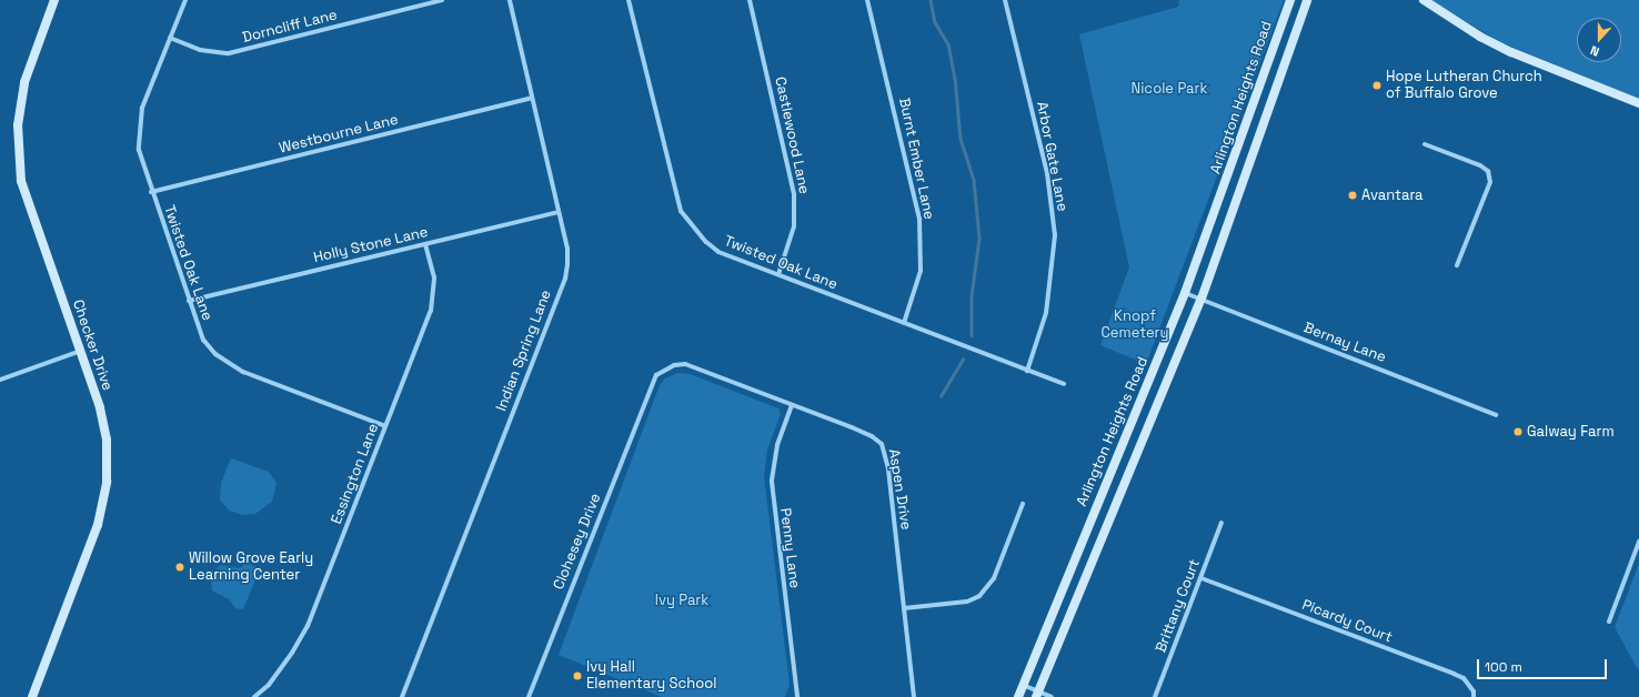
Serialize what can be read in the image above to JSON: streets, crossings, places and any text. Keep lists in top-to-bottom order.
{
  "streets": {
    "main road": ["Arlington Heights Road", "Checker Drive"],
    "street": [
      "Dorncliff Lane",
      "Westbourne Lane",
      "Castlewood Lane",
      "Arbor Gate Lane",
      "Burnt Ember Lane",
      "Holly Stone Lane",
      "Twisted Oak Lane",
      "Bernay Lane",
      "Indian Spring Lane",
      "Essington Lane",
      "Aspen Drive",
      "Clohesey Drive",
      "Penny Lane",
      "Brittany Court",
      "Picardy Court"
    ]
  },
  "crossings": [
    ["Dorncliff Lane", "Twisted Oak Lane"],
    ["Arlington Heights Road", "Bernay Lane"],
    ["Westbourne Lane", "Twisted Oak Lane"],
    ["Westbourne Lane", "Indian Spring Lane"],
    ["Castlewood Lane", "Twisted Oak Lane"],
    ["Arbor Gate Lane", "Twisted Oak Lane"],
    ["Burnt Ember Lane", "Twisted Oak Lane"],
    ["Holly Stone Lane", "Twisted Oak Lane"],
    ["Holly Stone Lane", "Indian Spring Lane"],
    ["Holly Stone Lane", "Essington Lane"],
    ["Twisted Oak Lane", "Essington Lane"],
    ["Aspen Drive", "Clohesey Drive"],
    ["Aspen Drive", "Penny Lane"],
    ["Brittany Court", "Picardy Court"]
  ],
  "parks": ["Nicole Park", "Knopf Cemetery", "Ivy Park"],
  "places": [
    "Hope Lutheran Church of Buffalo Grove",
    "Avantara",
    "Galway Farm",
    "Willow Grove Early Learning Center",
    "Ivy Hall Elementary School"
  ],
  "scale_bar": "100 m",
  "north": "bottom"
}
